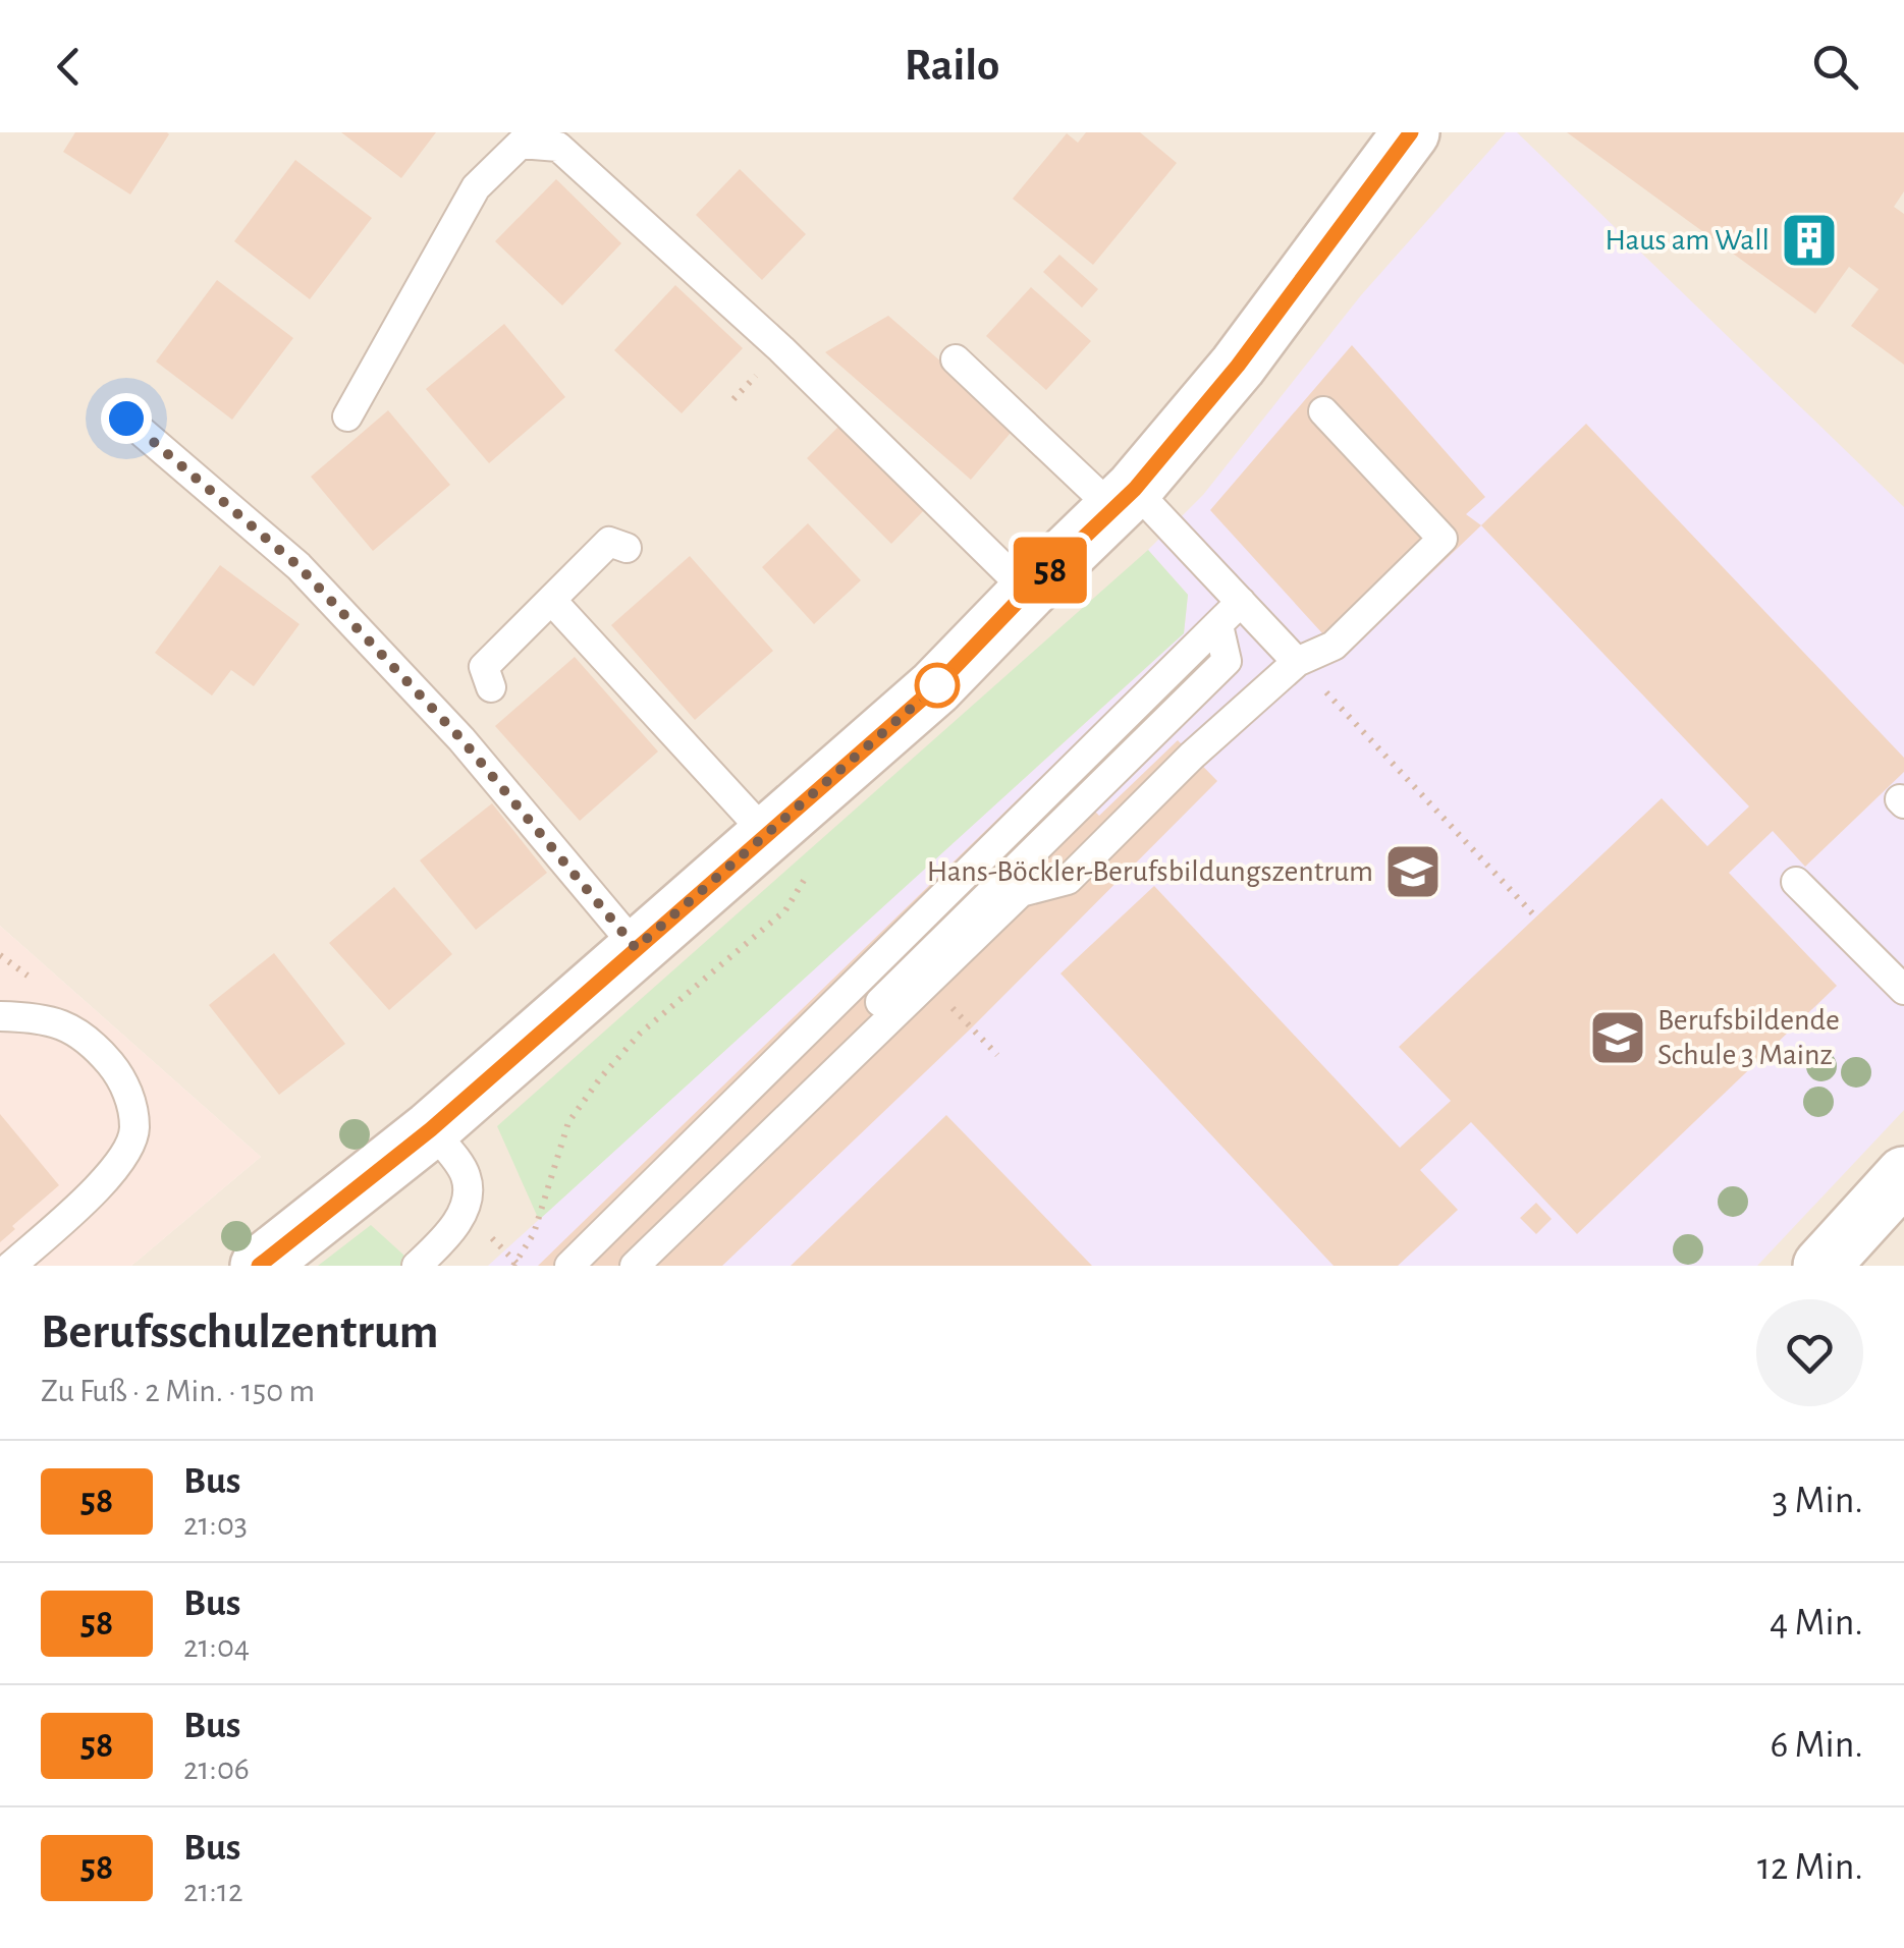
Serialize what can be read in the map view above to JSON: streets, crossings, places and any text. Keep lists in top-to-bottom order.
{
  "places": {
    "building": ["Haus am Wall"],
    "school or university": ["Hans-Böckler-Berufsbildungszentrum", "Berufsbildende Schule 3 Mainz"]
  },
  "lines": ["bus line 58"],
  "page": {
    "header": "Railo",
    "on_map": "58",
    "heading": ["Berufsschulzentrum", "Zu Fuß · 2 Min. · 150 m"],
    "list": [
      {
        "mark": "58",
        "name": "Bus",
        "note": "21:03",
        "value": "3 Min."
      },
      {
        "mark": "58",
        "name": "Bus",
        "note": "21:04",
        "value": "4 Min."
      },
      {
        "mark": "58",
        "name": "Bus",
        "note": "21:06",
        "value": "6 Min."
      },
      {
        "mark": "58",
        "name": "Bus",
        "note": "21:12",
        "value": "12 Min."
      }
    ]
  }
}
